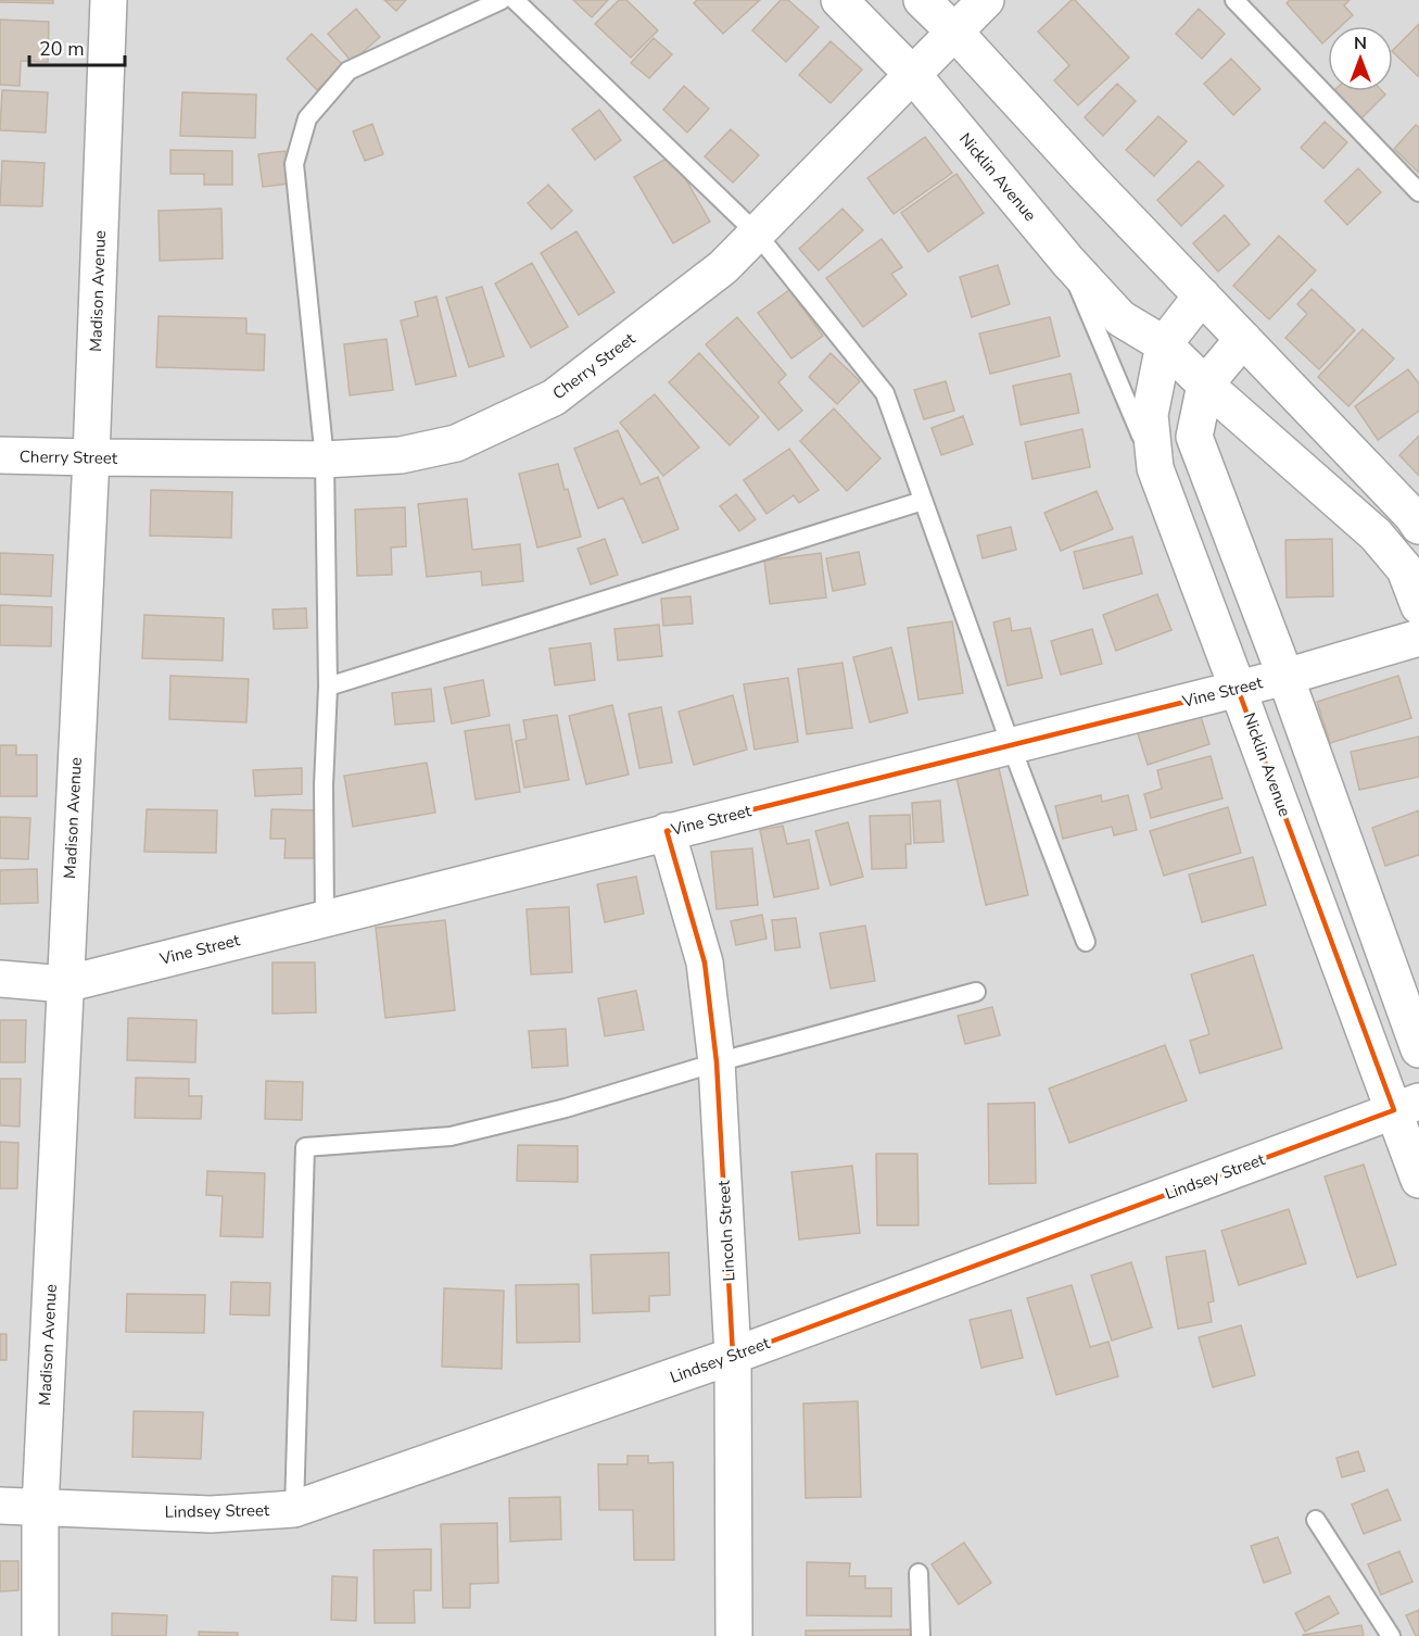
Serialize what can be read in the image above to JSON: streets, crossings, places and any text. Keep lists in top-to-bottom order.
{
  "streets": {
    "street": [
      "Nicklin Avenue",
      "Madison Avenue",
      "Cherry Street",
      "Vine Street",
      "Lindsey Street",
      "Lincoln Street"
    ]
  },
  "crossings": [
    ["Nicklin Avenue", "Cherry Street"],
    ["Nicklin Avenue", "Vine Street"],
    ["Nicklin Avenue", "Lindsey Street"],
    ["Madison Avenue", "Cherry Street"],
    ["Madison Avenue", "Vine Street"],
    ["Madison Avenue", "Lindsey Street"],
    ["Vine Street", "Lincoln Street"],
    ["Lindsey Street", "Lincoln Street"]
  ],
  "scale_bar": "20 m",
  "north": "top"
}
